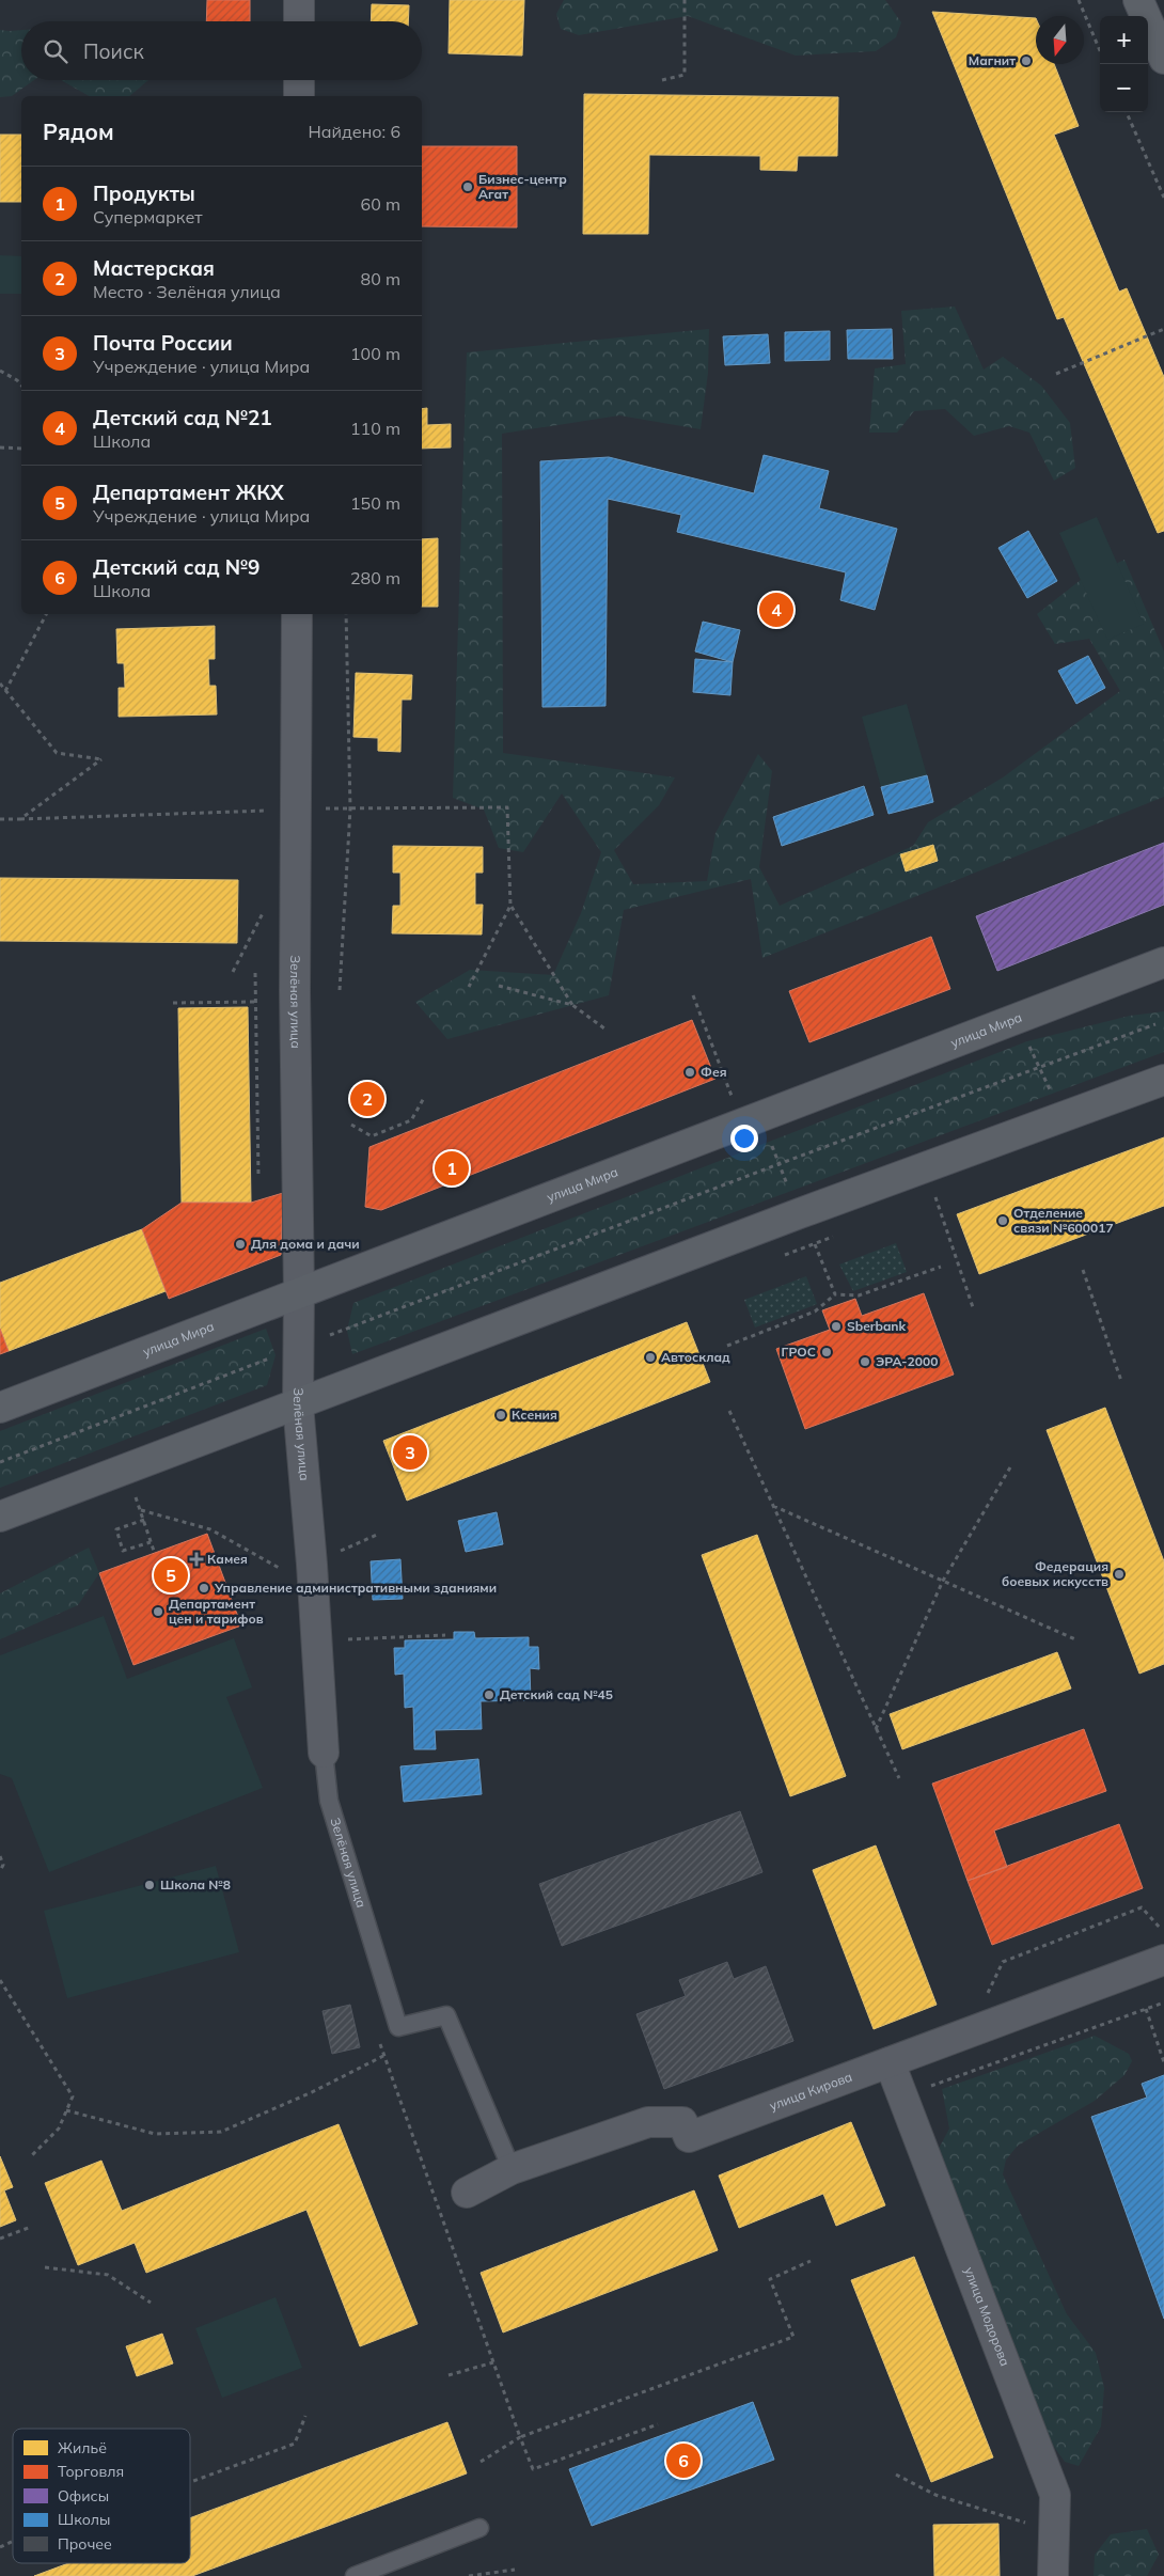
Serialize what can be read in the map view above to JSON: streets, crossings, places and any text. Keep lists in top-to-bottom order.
{
  "streets": {
    "main road": ["улица Мира"],
    "street": ["Зелёная улица", "улица Кирова", "улица Модорова"]
  },
  "crossings": [
    ["Зелёная улица", "улица Мира"],
    ["Зелёная улица", "улица Кирова"],
    ["улица Кирова", "улица Модорова"]
  ],
  "places": {
    "other": [
      "Магнит",
      "Бизнес-центр Агат",
      "Фея",
      "Отделение связи №600017",
      "Для дома и дачи",
      "Sberbank",
      "ГРОС",
      "Автосклад",
      "ЭРА-2000",
      "Ксения",
      "Федерация боевых искусств",
      "Управление административными зданиями",
      "Департамент цен и тарифов",
      "Детский сад №45",
      "Школа №8"
    ],
    "health": ["Камея"]
  },
  "legend": [
    "Жильё",
    "Торговля",
    "Офисы",
    "Школы",
    "Прочее"
  ],
  "north": "bottom",
  "page": {
    "map_buttons": ["+", "−"],
    "search": "Поиск",
    "heading": ["Рядом", "Найдено: 6"],
    "list": [
      {
        "mark": "1",
        "name": "Продукты",
        "note": "Супермаркет",
        "value": "60 m"
      },
      {
        "mark": "2",
        "name": "Мастерская",
        "note": "Место · Зелёная улица",
        "value": "80 m"
      },
      {
        "mark": "3",
        "name": "Почта России",
        "note": "Учреждение · улица Мира",
        "value": "100 m"
      },
      {
        "mark": "4",
        "name": "Детский сад №21",
        "note": "Школа",
        "value": "110 m"
      },
      {
        "mark": "5",
        "name": "Департамент ЖКХ",
        "note": "Учреждение · улица Мира",
        "value": "150 m"
      },
      {
        "mark": "6",
        "name": "Детский сад №9",
        "note": "Школа",
        "value": "280 m"
      }
    ],
    "pins": [
      "4",
      "2",
      "1",
      "3",
      "5",
      "6"
    ]
  }
}
